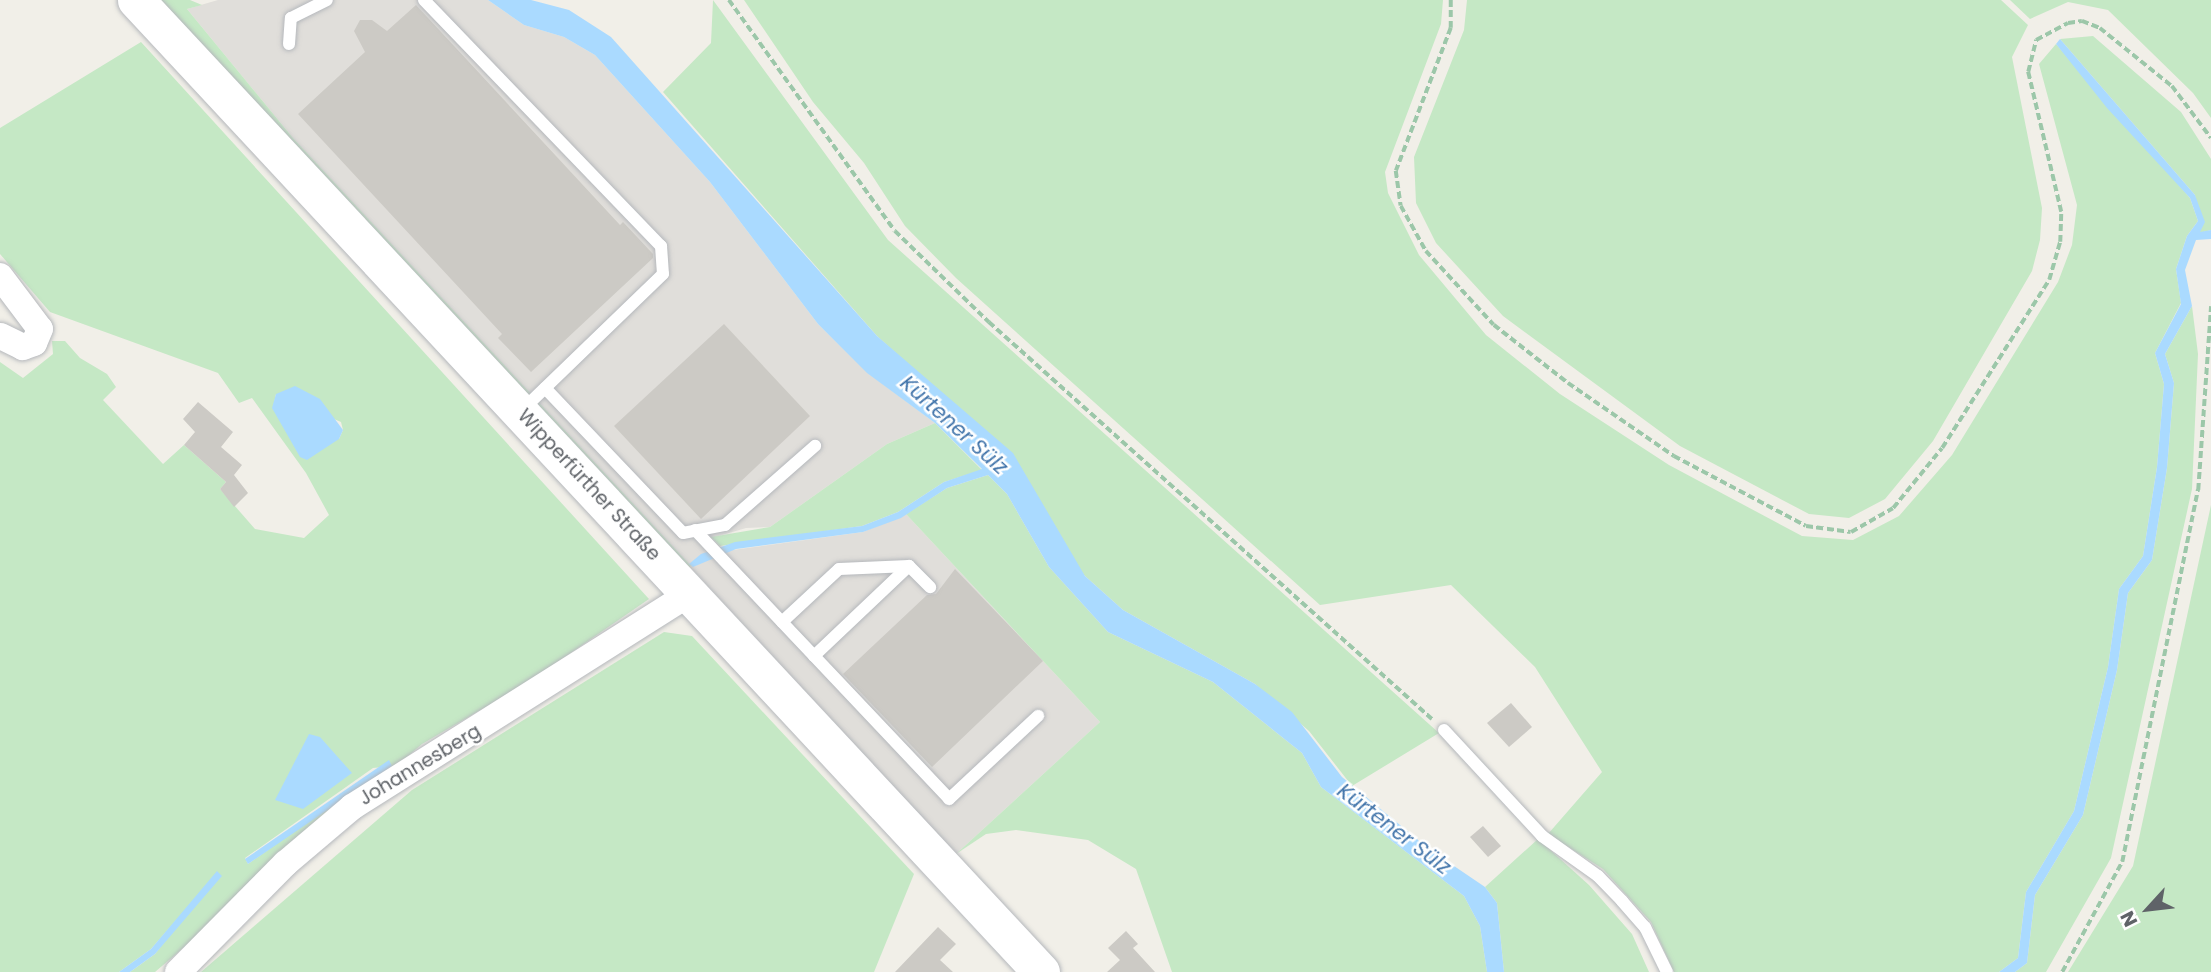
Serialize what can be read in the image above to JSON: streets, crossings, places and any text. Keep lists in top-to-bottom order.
{
  "streets": {
    "main road": ["Wipperfürther Straße"],
    "street": ["Johannesberg"]
  },
  "crossings": [
    ["Wipperfürther Straße", "Johannesberg"]
  ],
  "water": ["Kürtener Sülz"],
  "north": "bottom left"
}
